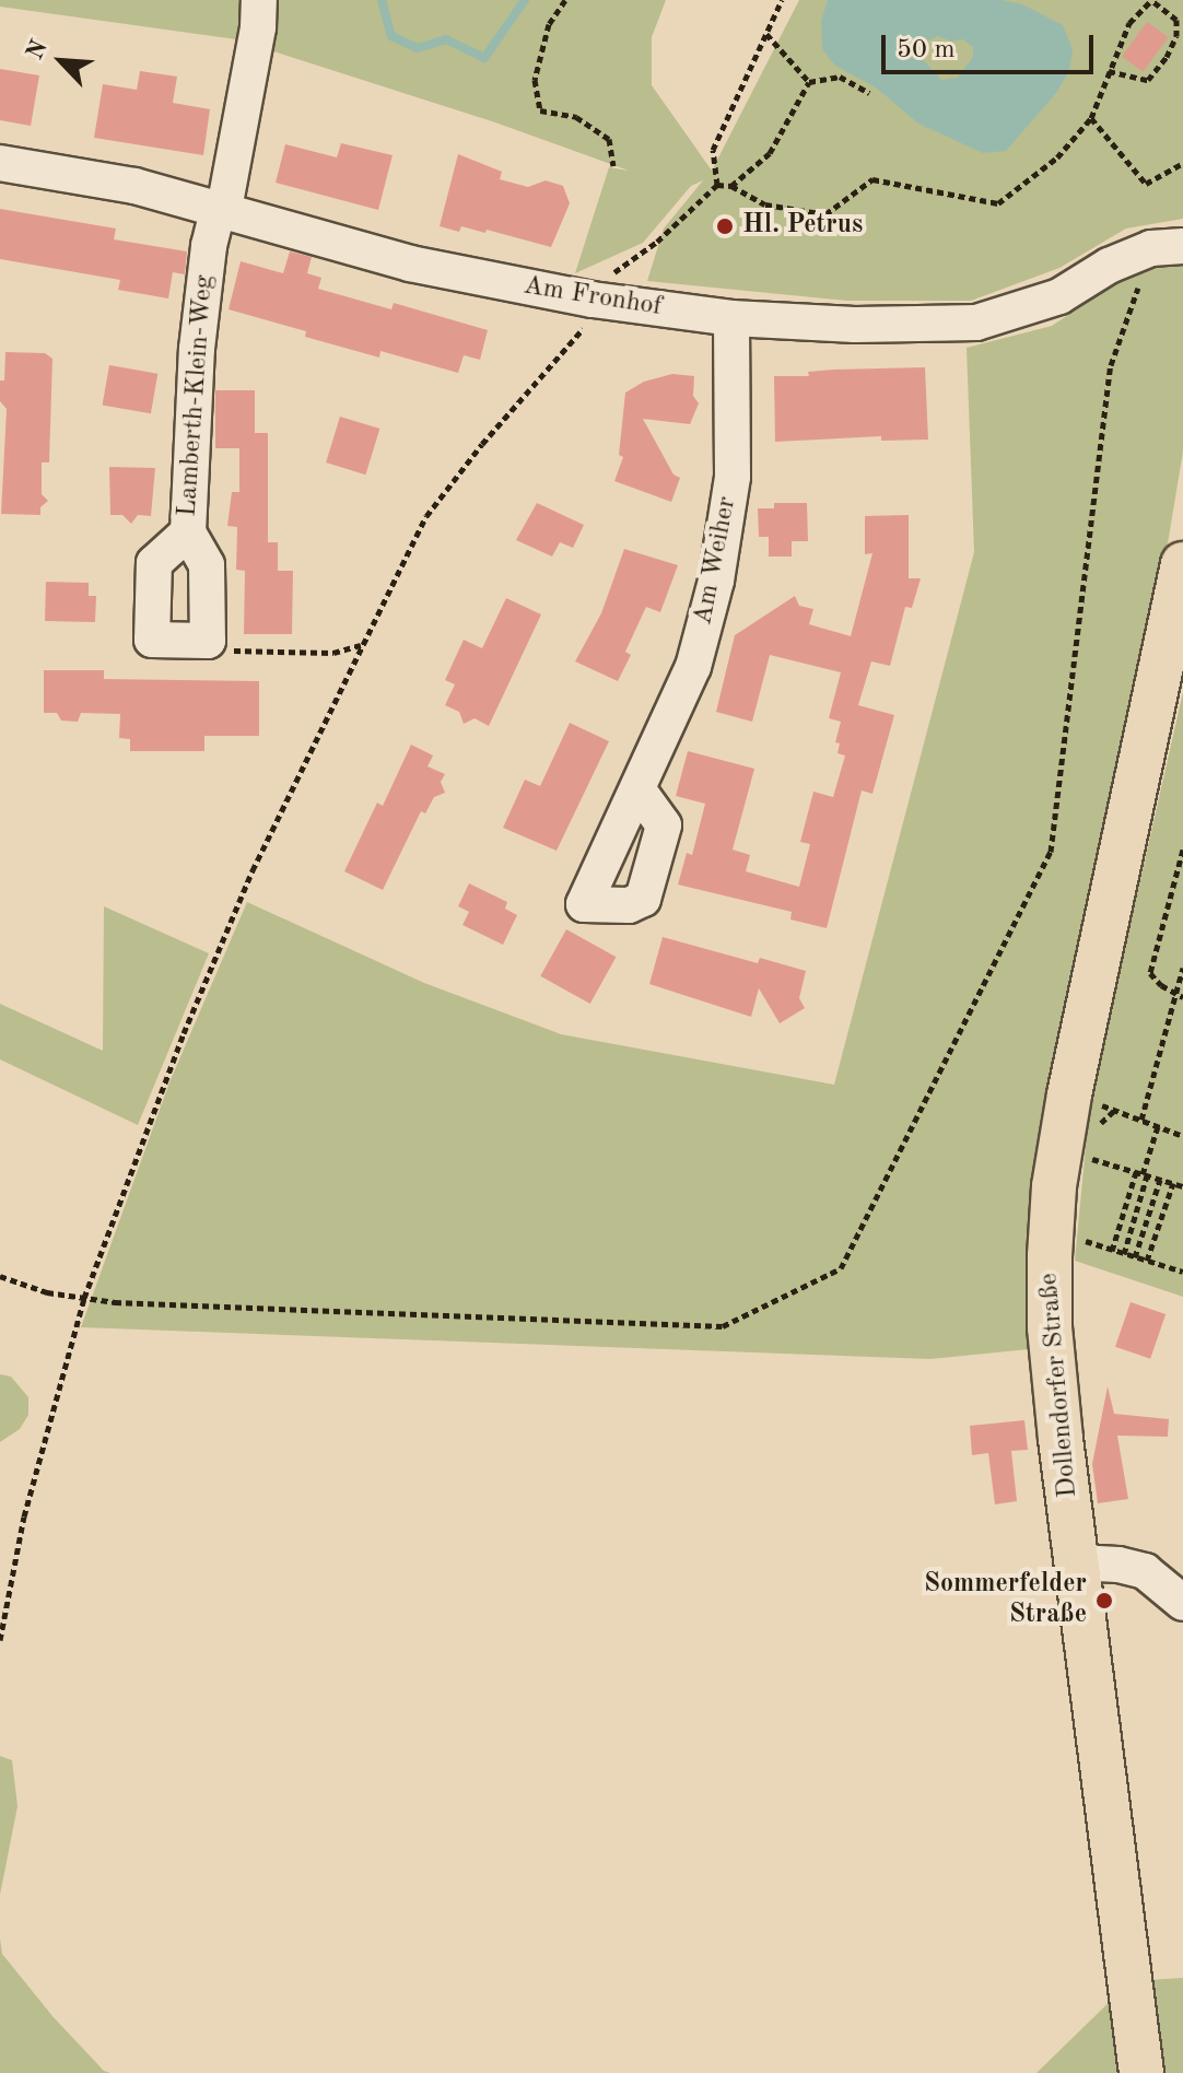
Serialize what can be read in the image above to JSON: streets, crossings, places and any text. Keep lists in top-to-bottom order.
{
  "streets": {
    "main road": ["Dollendorfer Straße"],
    "street": ["Am Fronhof", "Lamberth-Klein-Weg", "Am Weiher"]
  },
  "crossings": [
    ["Am Fronhof", "Lamberth-Klein-Weg"],
    ["Am Fronhof", "Am Weiher"]
  ],
  "places": ["Hl. Petrus", "Sommerfelder Straße"],
  "scale_bar": "50 m",
  "north": "top left"
}
